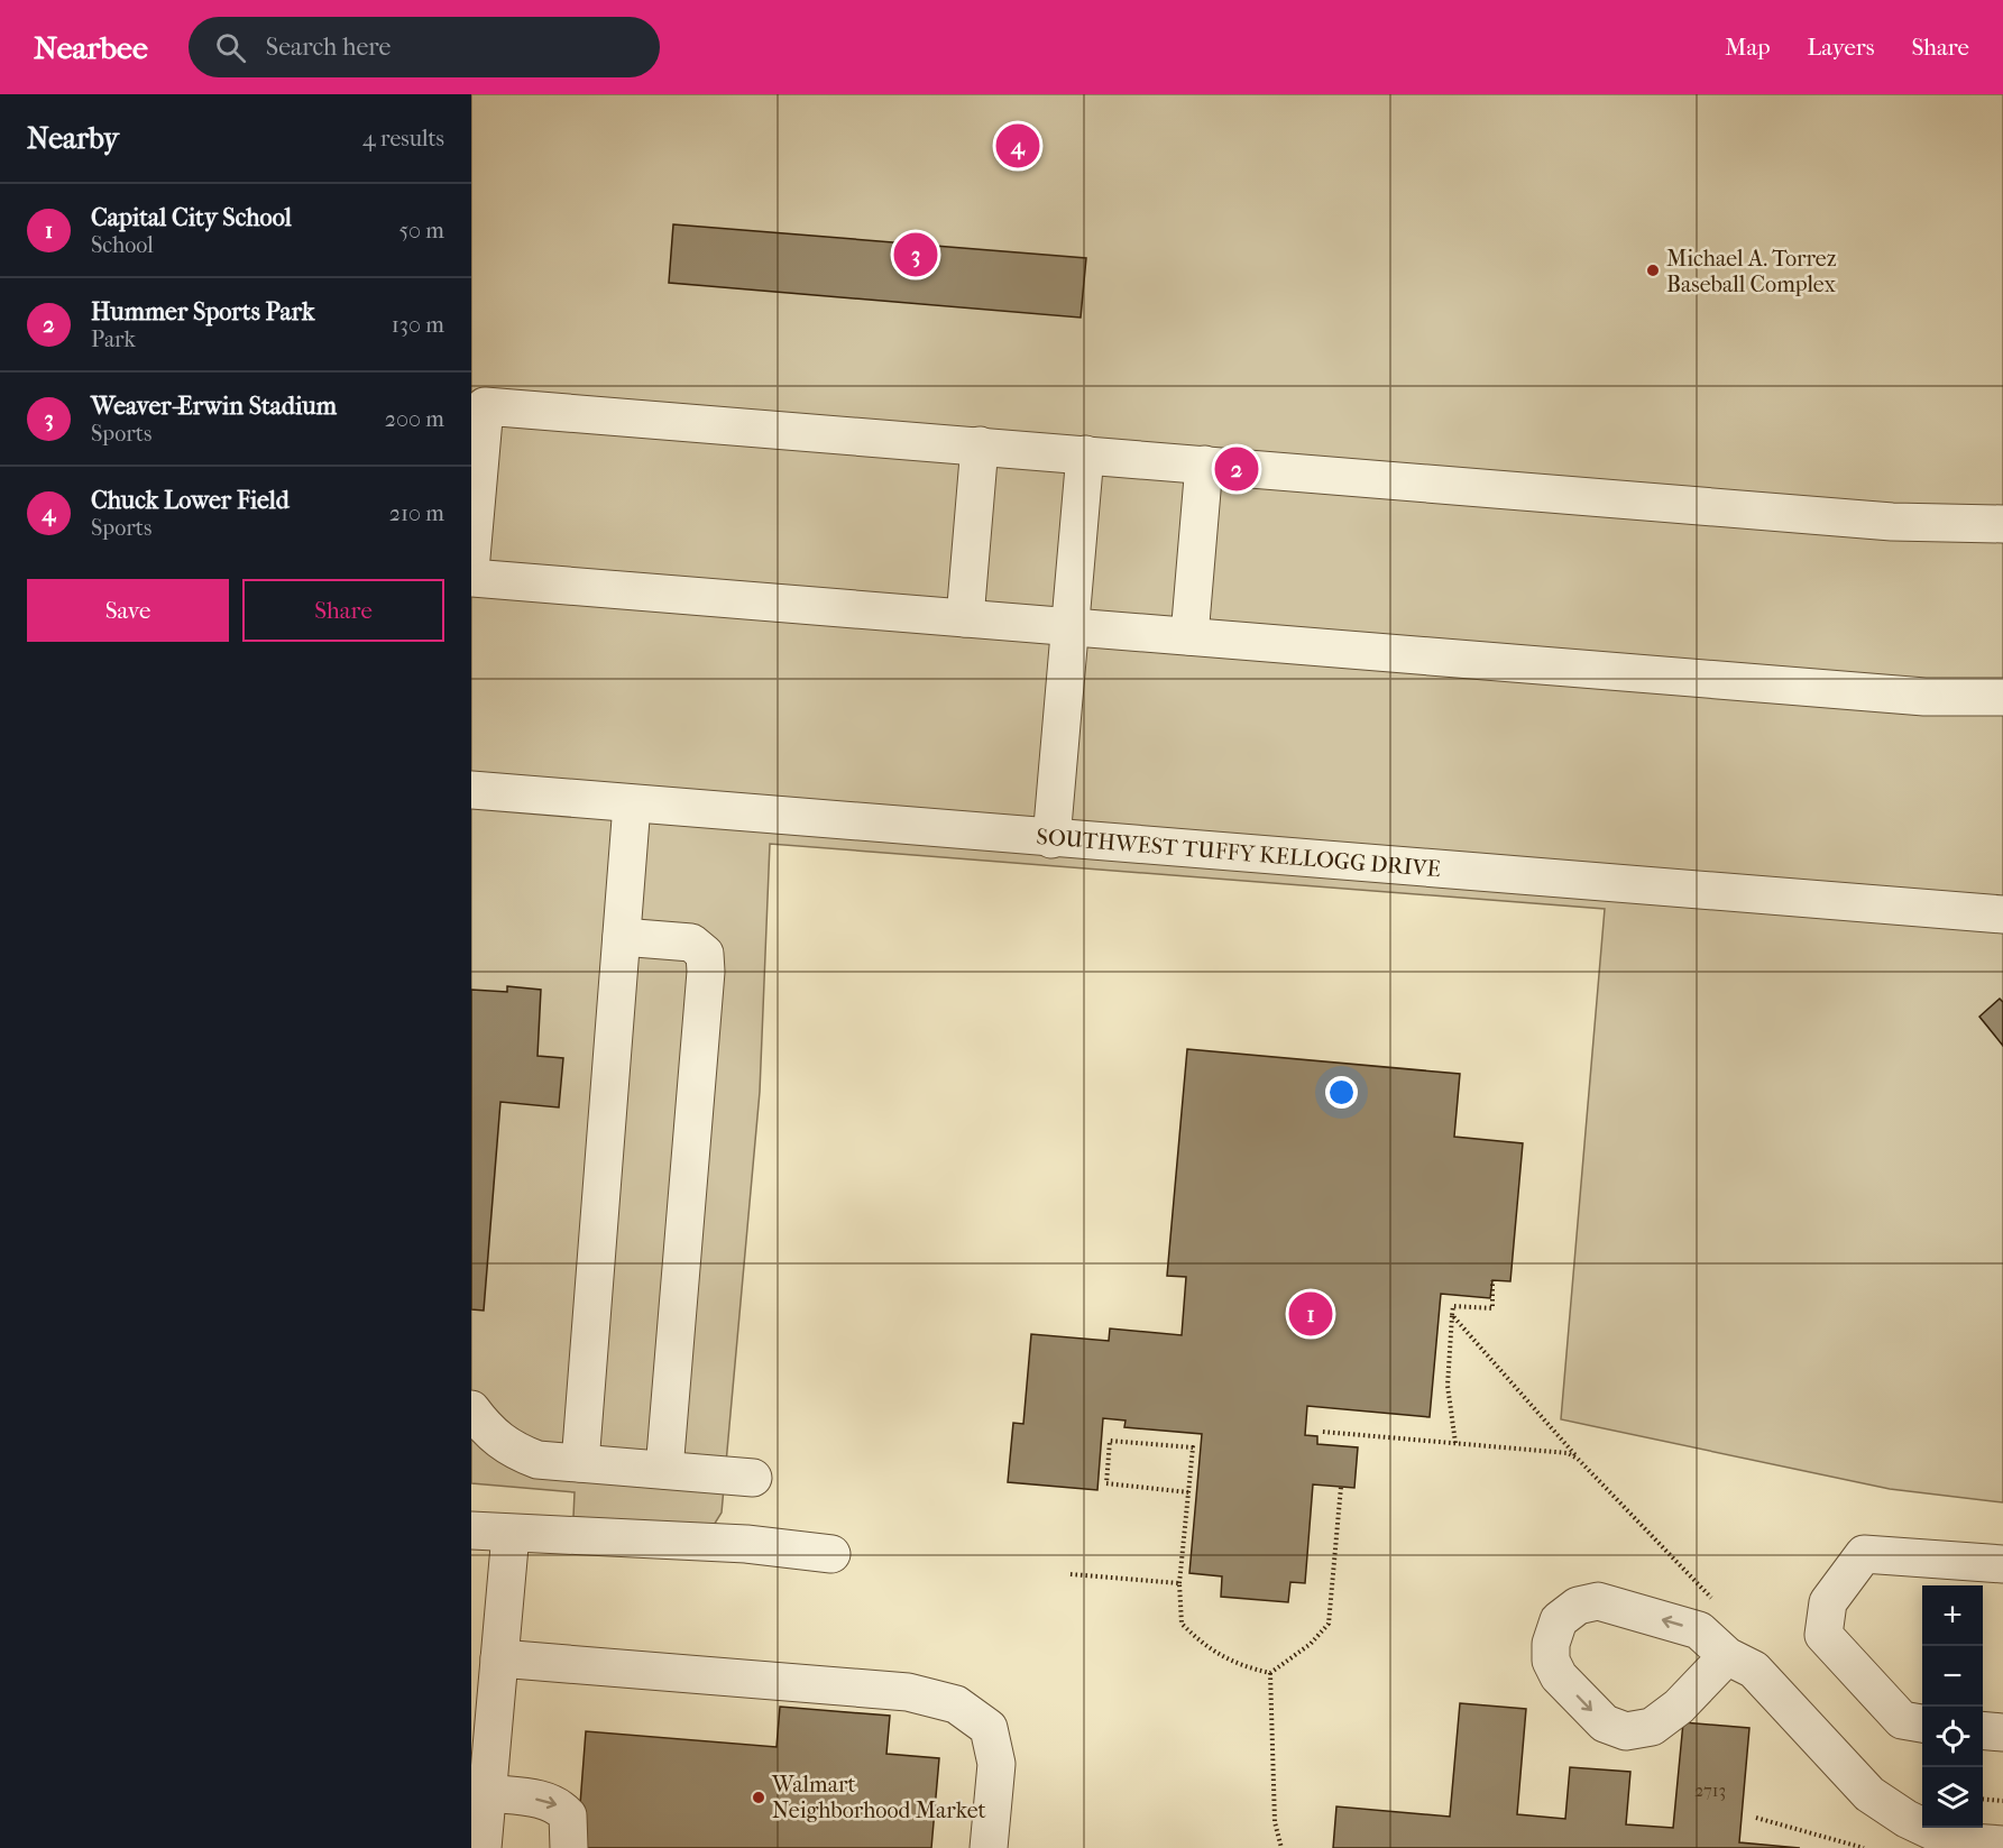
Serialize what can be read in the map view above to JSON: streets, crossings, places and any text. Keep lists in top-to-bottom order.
{
  "streets": {
    "street": ["SOUTHWEST TUFFY KELLOGG DRIVE"]
  },
  "places": ["Michael A. Torrez Baseball Complex", "Walmart Neighborhood Market"],
  "house_numbers": ["2713"],
  "page": {
    "header": "Nearbee",
    "search": "Search here",
    "nav": ["Map", "Layers", "Share"],
    "heading": ["Nearby", "4 results"],
    "pins": [
      "4",
      "3",
      "2",
      "1"
    ],
    "list": [
      {
        "mark": "1",
        "name": "Capital City School",
        "note": "School",
        "value": "50 m"
      },
      {
        "mark": "2",
        "name": "Hummer Sports Park",
        "note": "Park",
        "value": "130 m"
      },
      {
        "mark": "3",
        "name": "Weaver-Erwin Stadium",
        "note": "Sports",
        "value": "200 m"
      },
      {
        "mark": "4",
        "name": "Chuck Lower Field",
        "note": "Sports",
        "value": "210 m"
      }
    ],
    "buttons": ["Save", "Share"],
    "map_buttons": ["+", "−"]
  }
}
